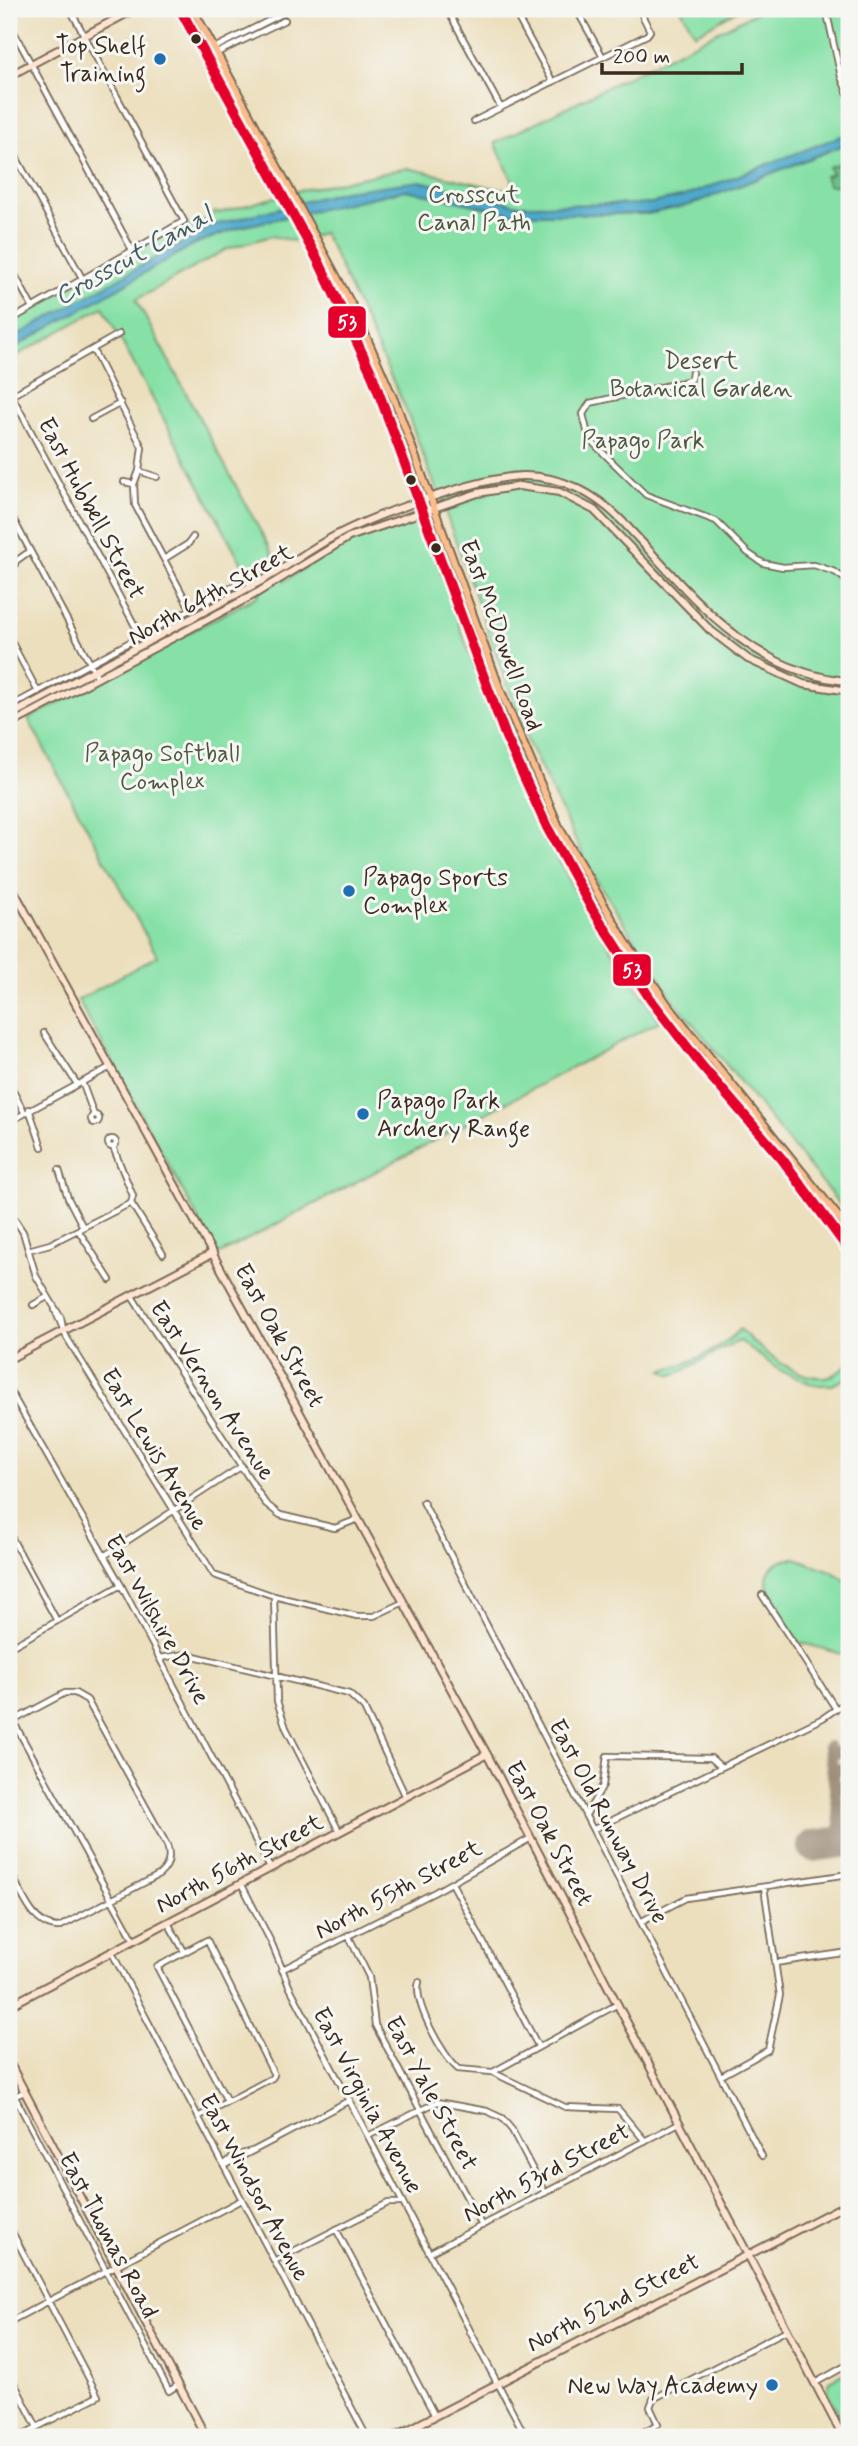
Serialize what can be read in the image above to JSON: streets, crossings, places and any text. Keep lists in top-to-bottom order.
{
  "streets": {
    "main road": [
      "North 64th Street",
      "East McDowell Road",
      "East Oak Street",
      "North 56th Street",
      "East Thomas Road",
      "North 52nd Street"
    ],
    "street": [
      "East Hubbell Street",
      "East Vernon Avenue",
      "East Lewis Avenue",
      "East Wilshire Drive",
      "East Old Runway Drive",
      "North 55th Street",
      "East Yale Street",
      "East Virginia Avenue",
      "North 53rd Street",
      "East Windsor Avenue"
    ]
  },
  "crossings": [
    ["East Hubbell Street", "North 64th Street"],
    ["North 64th Street", "East McDowell Road"],
    ["East Oak Street", "East Vernon Avenue"],
    ["East Oak Street", "North 56th Street"],
    ["East Oak Street", "North 55th Street"],
    ["East Oak Street", "North 53rd Street"],
    ["East Oak Street", "North 52nd Street"],
    ["East Wilshire Drive", "North 56th Street"],
    ["North 56th Street", "East Virginia Avenue"],
    ["North 56th Street", "East Windsor Avenue"],
    ["North 55th Street", "East Yale Street"],
    ["North 55th Street", "East Virginia Avenue"],
    ["East Yale Street", "North 53rd Street"],
    ["East Virginia Avenue", "North 53rd Street"],
    ["East Virginia Avenue", "North 52nd Street"]
  ],
  "water": ["Crosscut Canal"],
  "parks": [
    "Crosscut Canal Path",
    "Desert Botanical Garden",
    "Papago Park",
    "Papago Softball Complex"
  ],
  "places": [
    "Top Shelf Training",
    "Papago Sports Complex",
    "Papago Park Archery Range",
    "New Way Academy"
  ],
  "lines": ["transit line 53"],
  "scale_bar": "200 m"
}
